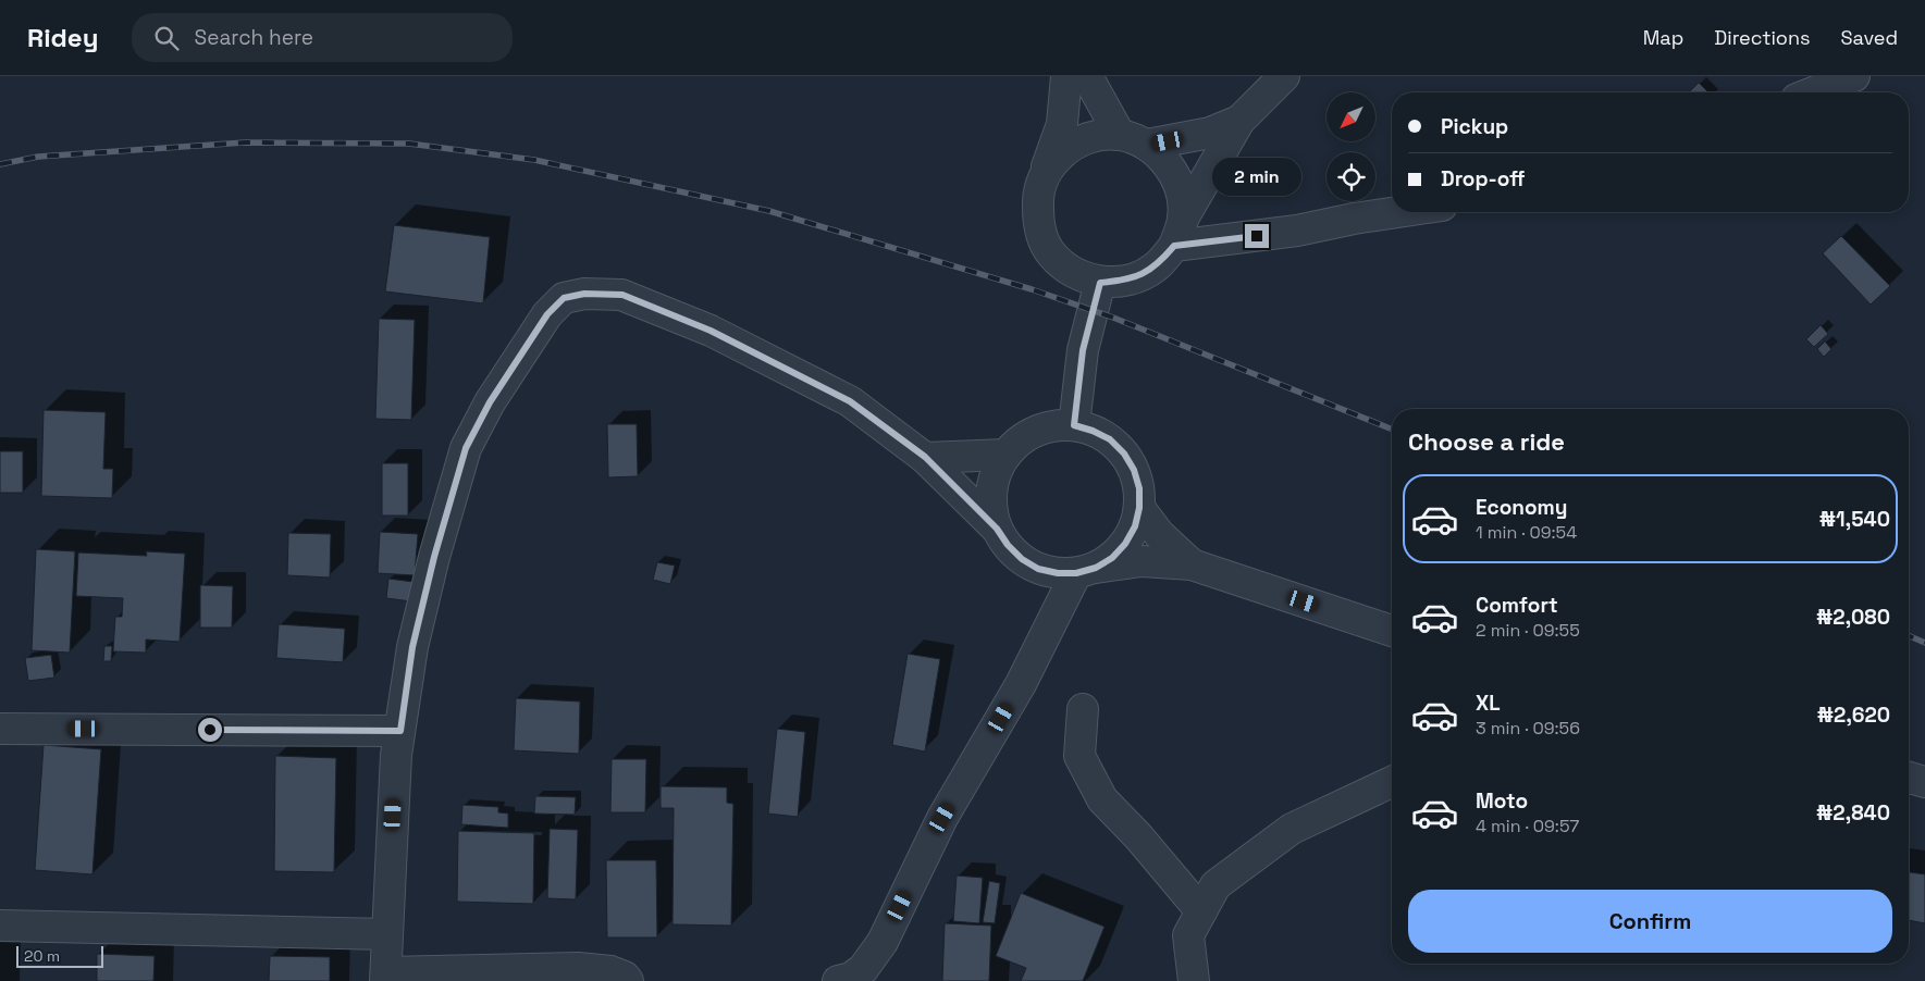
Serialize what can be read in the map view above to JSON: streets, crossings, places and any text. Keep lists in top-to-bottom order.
{
  "scale_bar": "20 m",
  "north": "bottom left",
  "page": {
    "header": "Ridey",
    "search": "Search here",
    "nav": ["Map", "Directions", "Saved"],
    "banner": ["Pickup", "Drop-off"],
    "bubble": "2 min",
    "heading": "Choose a ride",
    "list": [
      {
        "name": "Economy",
        "note": "1 min · 09:54",
        "value": "₦1,540"
      },
      {
        "name": "Comfort",
        "note": "2 min · 09:55",
        "value": "₦2,080"
      },
      {
        "name": "XL",
        "note": "3 min · 09:56",
        "value": "₦2,620"
      },
      {
        "name": "Moto",
        "note": "4 min · 09:57",
        "value": "₦2,840"
      }
    ],
    "buttons": "Confirm",
    "scale": "20 m"
  }
}
